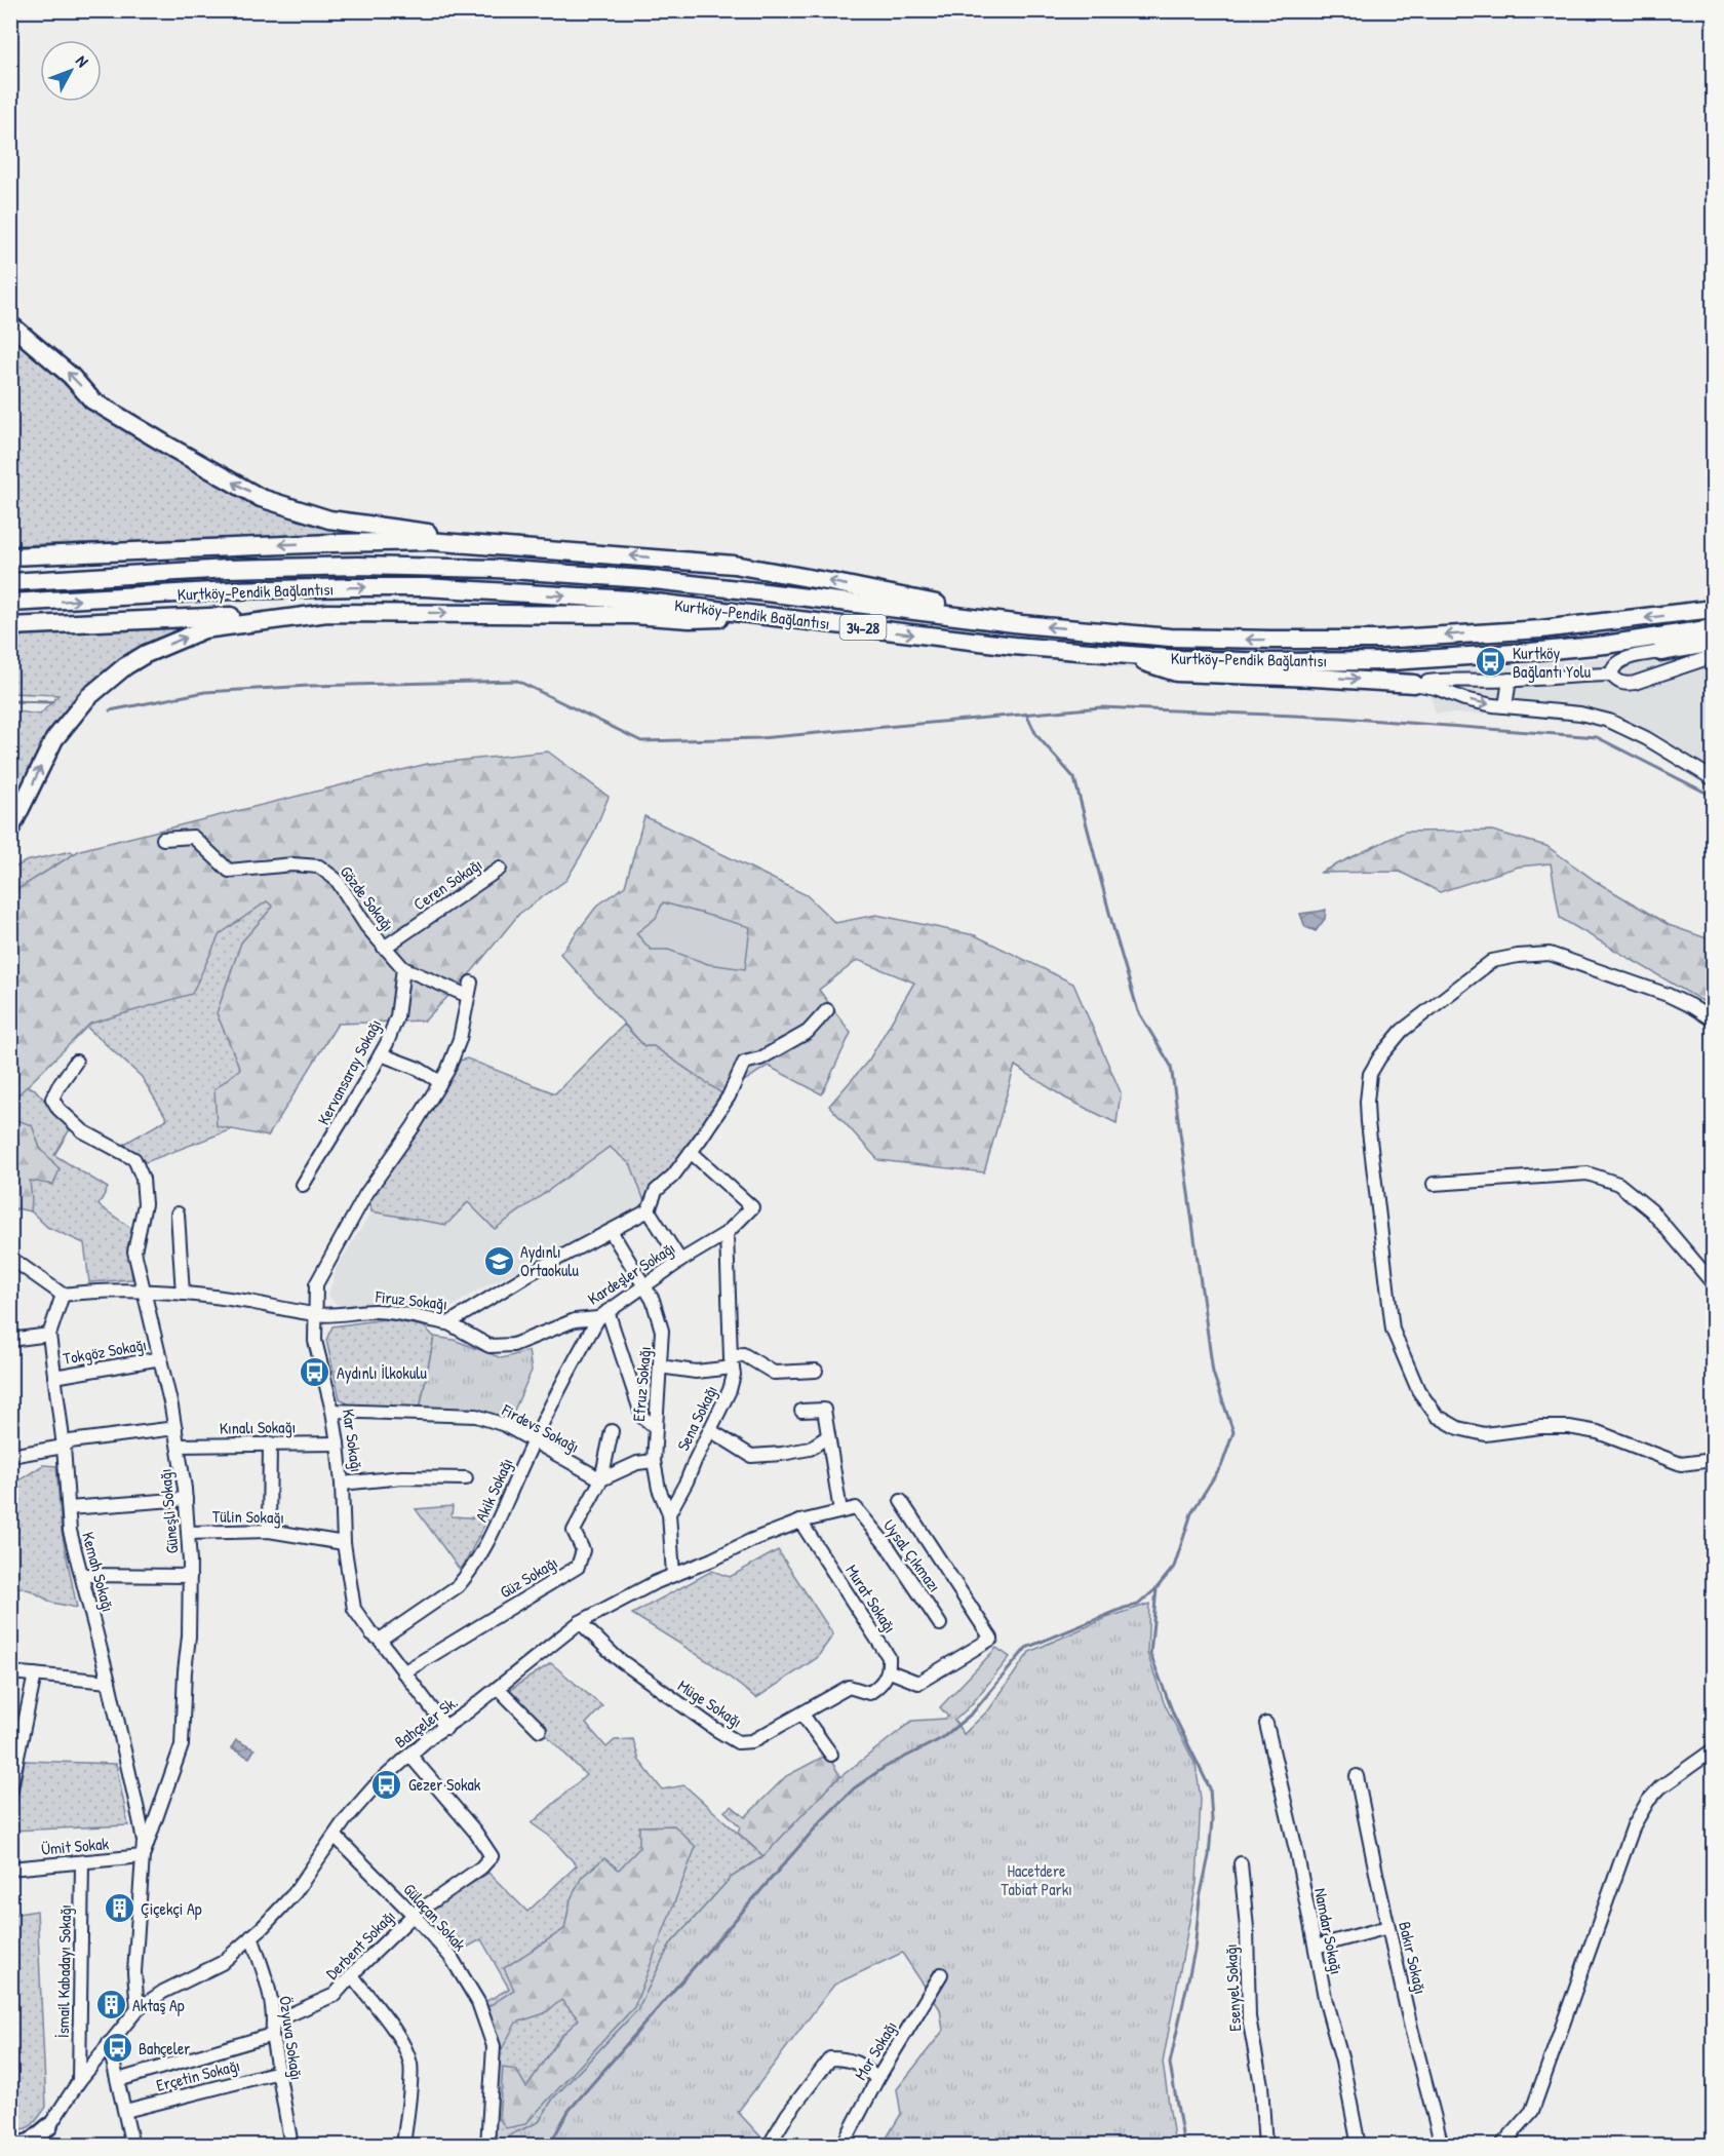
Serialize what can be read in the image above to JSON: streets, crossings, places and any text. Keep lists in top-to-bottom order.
{
  "streets": {
    "highway": ["Kurtköy-Pendik Bağlantısı", "34-28"],
    "street": [
      "Ceren Sokağı",
      "Gözde Sokağı",
      "Kervansaray Sokağı",
      "Kardeşler Sokağı",
      "Firuz Sokağı",
      "Tokgöz Sokağı",
      "Efruz Sokağı",
      "Sena Sokağı",
      "Kınalı Sokağı",
      "Firdevs Sokağı",
      "Kar Sokağı",
      "Akik Sokağı",
      "Güneşli Sokağı",
      "Tülin Sokağı",
      "Uysal Çıkmazı",
      "Kemah Sokağı",
      "Güz Sokağı",
      "Murat Sokağı",
      "Müge Sokağı",
      "Bahçeler Sk.",
      "Ümit Sokak",
      "Gülaçan Sokak",
      "Namdar Sokağı",
      "Derbent Sokağı",
      "Bakır Sokağı",
      "İsmail Kabadayı Sokağı",
      "Esenyel Sokağı",
      "Özyuva Sokağı",
      "Mor Sokağı",
      "Erçetin Sokağı"
    ]
  },
  "crossings": [
    ["Ceren Sokağı", "Gözde Sokağı"],
    ["Gözde Sokağı", "Kervansaray Sokağı"],
    ["Kardeşler Sokağı", "Firuz Sokağı"],
    ["Kardeşler Sokağı", "Efruz Sokağı"],
    ["Kardeşler Sokağı", "Sena Sokağı"],
    ["Kardeşler Sokağı", "Akik Sokağı"],
    ["Firuz Sokağı", "Efruz Sokağı"],
    ["Firuz Sokağı", "Kar Sokağı"],
    ["Firuz Sokağı", "Güneşli Sokağı"],
    ["Firuz Sokağı", "Kemah Sokağı"],
    ["Tokgöz Sokağı", "Güneşli Sokağı"],
    ["Tokgöz Sokağı", "Kemah Sokağı"],
    ["Efruz Sokağı", "Sena Sokağı"],
    ["Kınalı Sokağı", "Kar Sokağı"],
    ["Kınalı Sokağı", "Güneşli Sokağı"],
    ["Firdevs Sokağı", "Kar Sokağı"],
    ["Firdevs Sokağı", "Akik Sokağı"],
    ["Firdevs Sokağı", "Güz Sokağı"],
    ["Kar Sokağı", "Akik Sokağı"],
    ["Kar Sokağı", "Tülin Sokağı"],
    ["Kar Sokağı", "Güz Sokağı"],
    ["Kar Sokağı", "Bahçeler Sk."],
    ["Güneşli Sokağı", "Tülin Sokağı"],
    ["Güneşli Sokağı", "Kemah Sokağı"],
    ["Güneşli Sokağı", "Bahçeler Sk."],
    ["Güneşli Sokağı", "Ümit Sokak"],
    ["Uysal Çıkmazı", "Bahçeler Sk."],
    ["Kemah Sokağı", "Ümit Sokak"],
    ["Murat Sokağı", "Müge Sokağı"],
    ["Murat Sokağı", "Bahçeler Sk."],
    ["Müge Sokağı", "Bahçeler Sk."],
    ["Bahçeler Sk.", "Gülaçan Sokak"],
    ["Bahçeler Sk.", "Derbent Sokağı"],
    ["Bahçeler Sk.", "İsmail Kabadayı Sokağı"],
    ["Bahçeler Sk.", "Özyuva Sokağı"],
    ["Ümit Sokak", "İsmail Kabadayı Sokağı"],
    ["Gülaçan Sokak", "Derbent Sokağı"],
    ["Derbent Sokağı", "Özyuva Sokağı"],
    ["Özyuva Sokağı", "Erçetin Sokağı"]
  ],
  "parks": ["Hacetdere Tabiat Parkı"],
  "places": {
    "bus stop": [
      "Kurtköy Bağlantı Yolu",
      "Aydınlı İlkokulu",
      "Gezer Sokak",
      "Bahçeler"
    ],
    "school or university": ["Aydınlı Ortaokulu"],
    "building": ["Çiçekçi Ap", "Aktaş Ap"]
  },
  "north": "top right"
}
